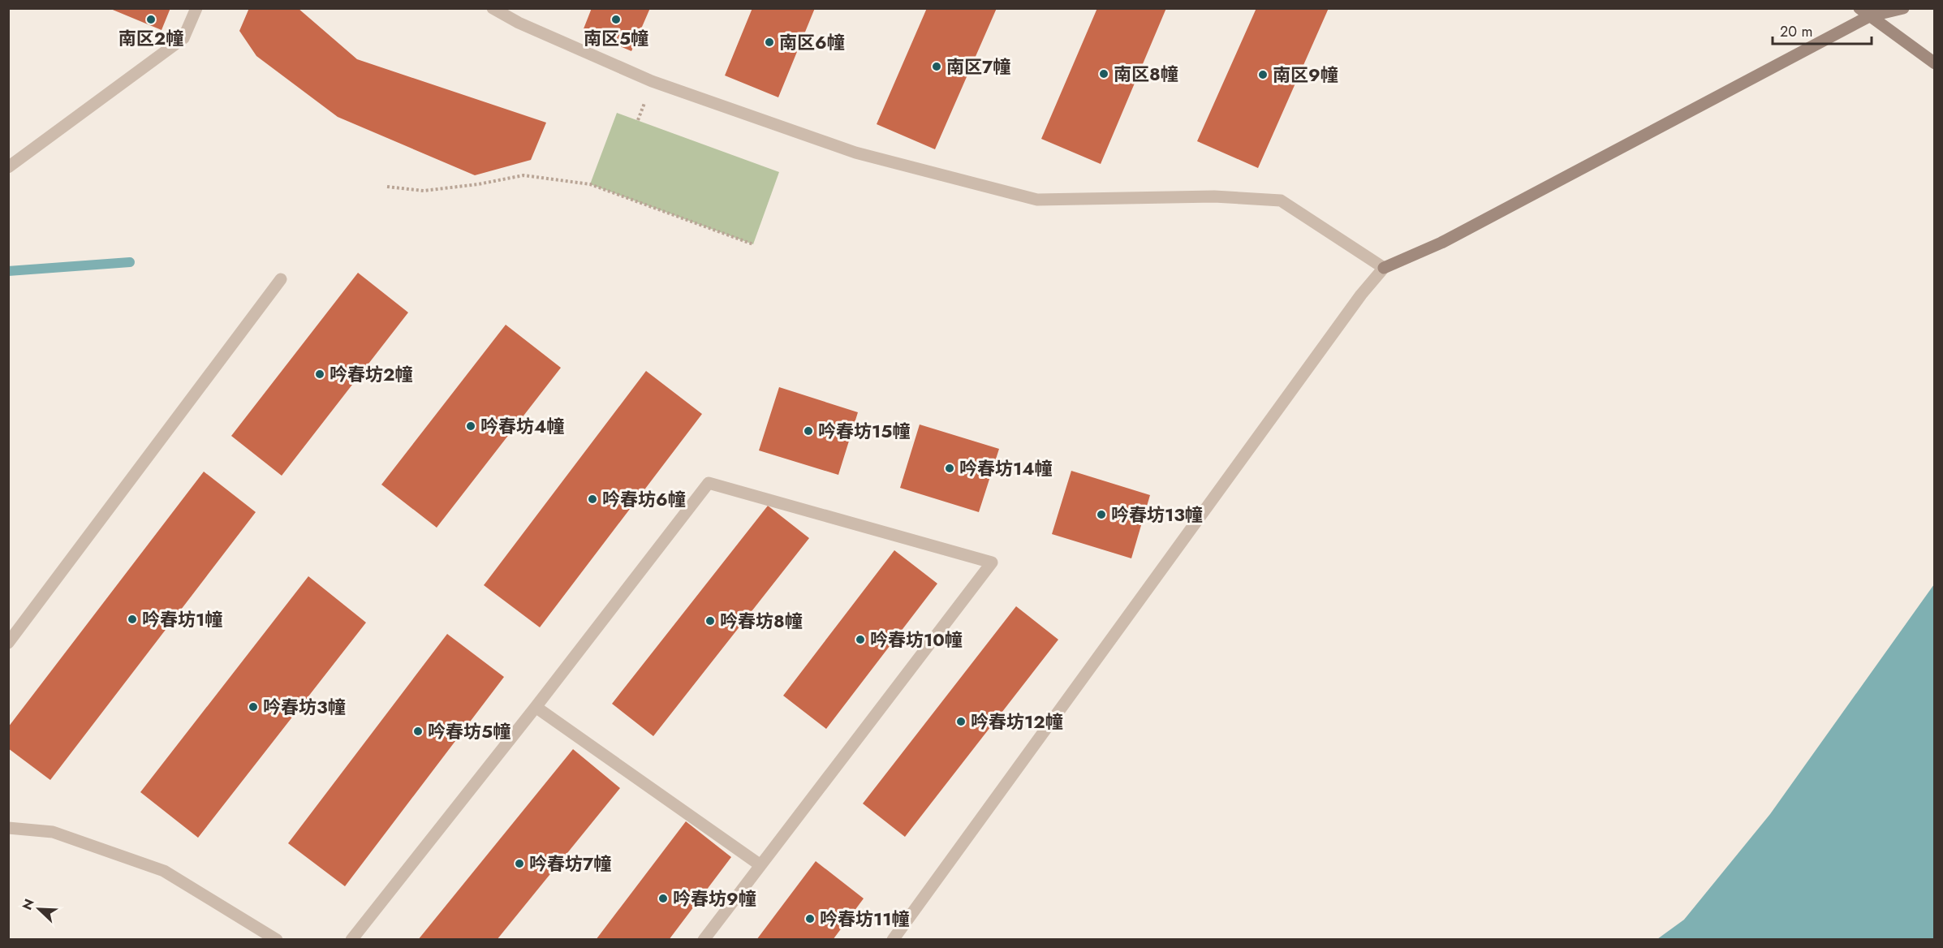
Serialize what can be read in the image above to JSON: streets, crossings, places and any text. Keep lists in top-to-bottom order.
{
  "places": [
    "南区2幢",
    "南区5幢",
    "南区6幢",
    "南区7幢",
    "南区8幢",
    "南区9幢",
    "吟春坊2幢",
    "吟春坊4幢",
    "吟春坊15幢",
    "吟春坊14幢",
    "吟春坊6幢",
    "吟春坊13幢",
    "吟春坊1幢",
    "吟春坊8幢",
    "吟春坊10幢",
    "吟春坊3幢",
    "吟春坊12幢",
    "吟春坊5幢",
    "吟春坊7幢",
    "吟春坊9幢",
    "吟春坊11幢"
  ],
  "scale_bar": "20 m",
  "north": "top left"
}
